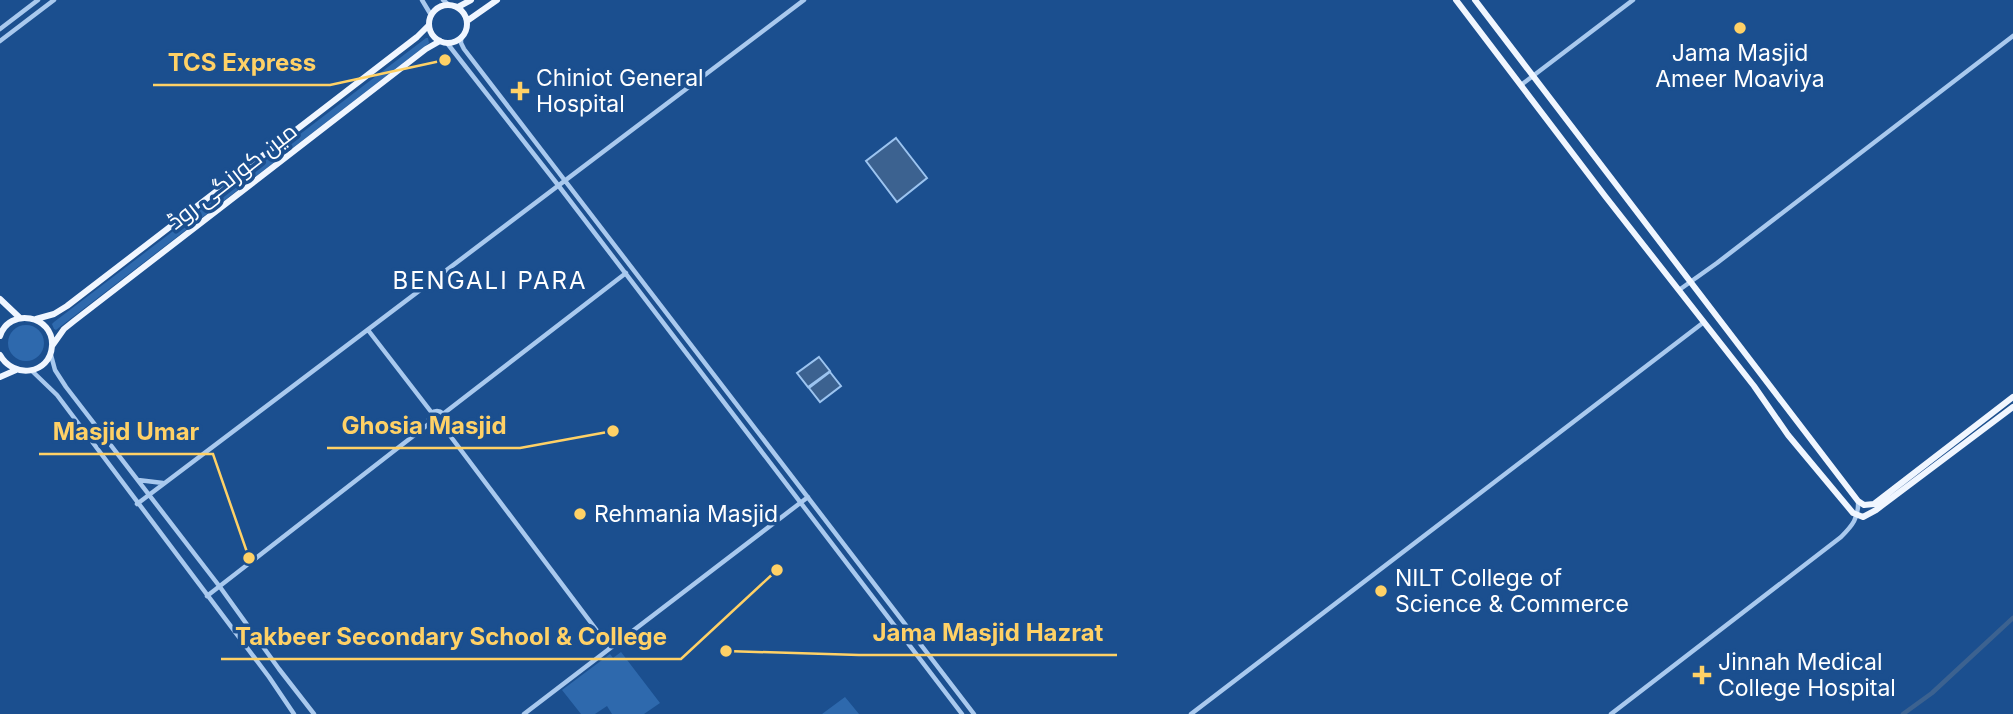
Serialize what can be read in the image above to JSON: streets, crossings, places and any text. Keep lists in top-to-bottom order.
{
  "streets": {
    "main road": ["مین کورنگی روڈ"]
  },
  "districts": ["BENGALI PARA"],
  "places": {
    "other": [
      "Jama Masjid Ameer Moaviya",
      "TCS Express",
      "Ghosia Masjid",
      "Rehmania Masjid",
      "Masjid Umar",
      "Takbeer Secondary School & College",
      "NILT College of Science & Commerce",
      "Jama Masjid Hazrat"
    ],
    "health": ["Chiniot General Hospital", "Jinnah Medical College Hospital"]
  }
}
